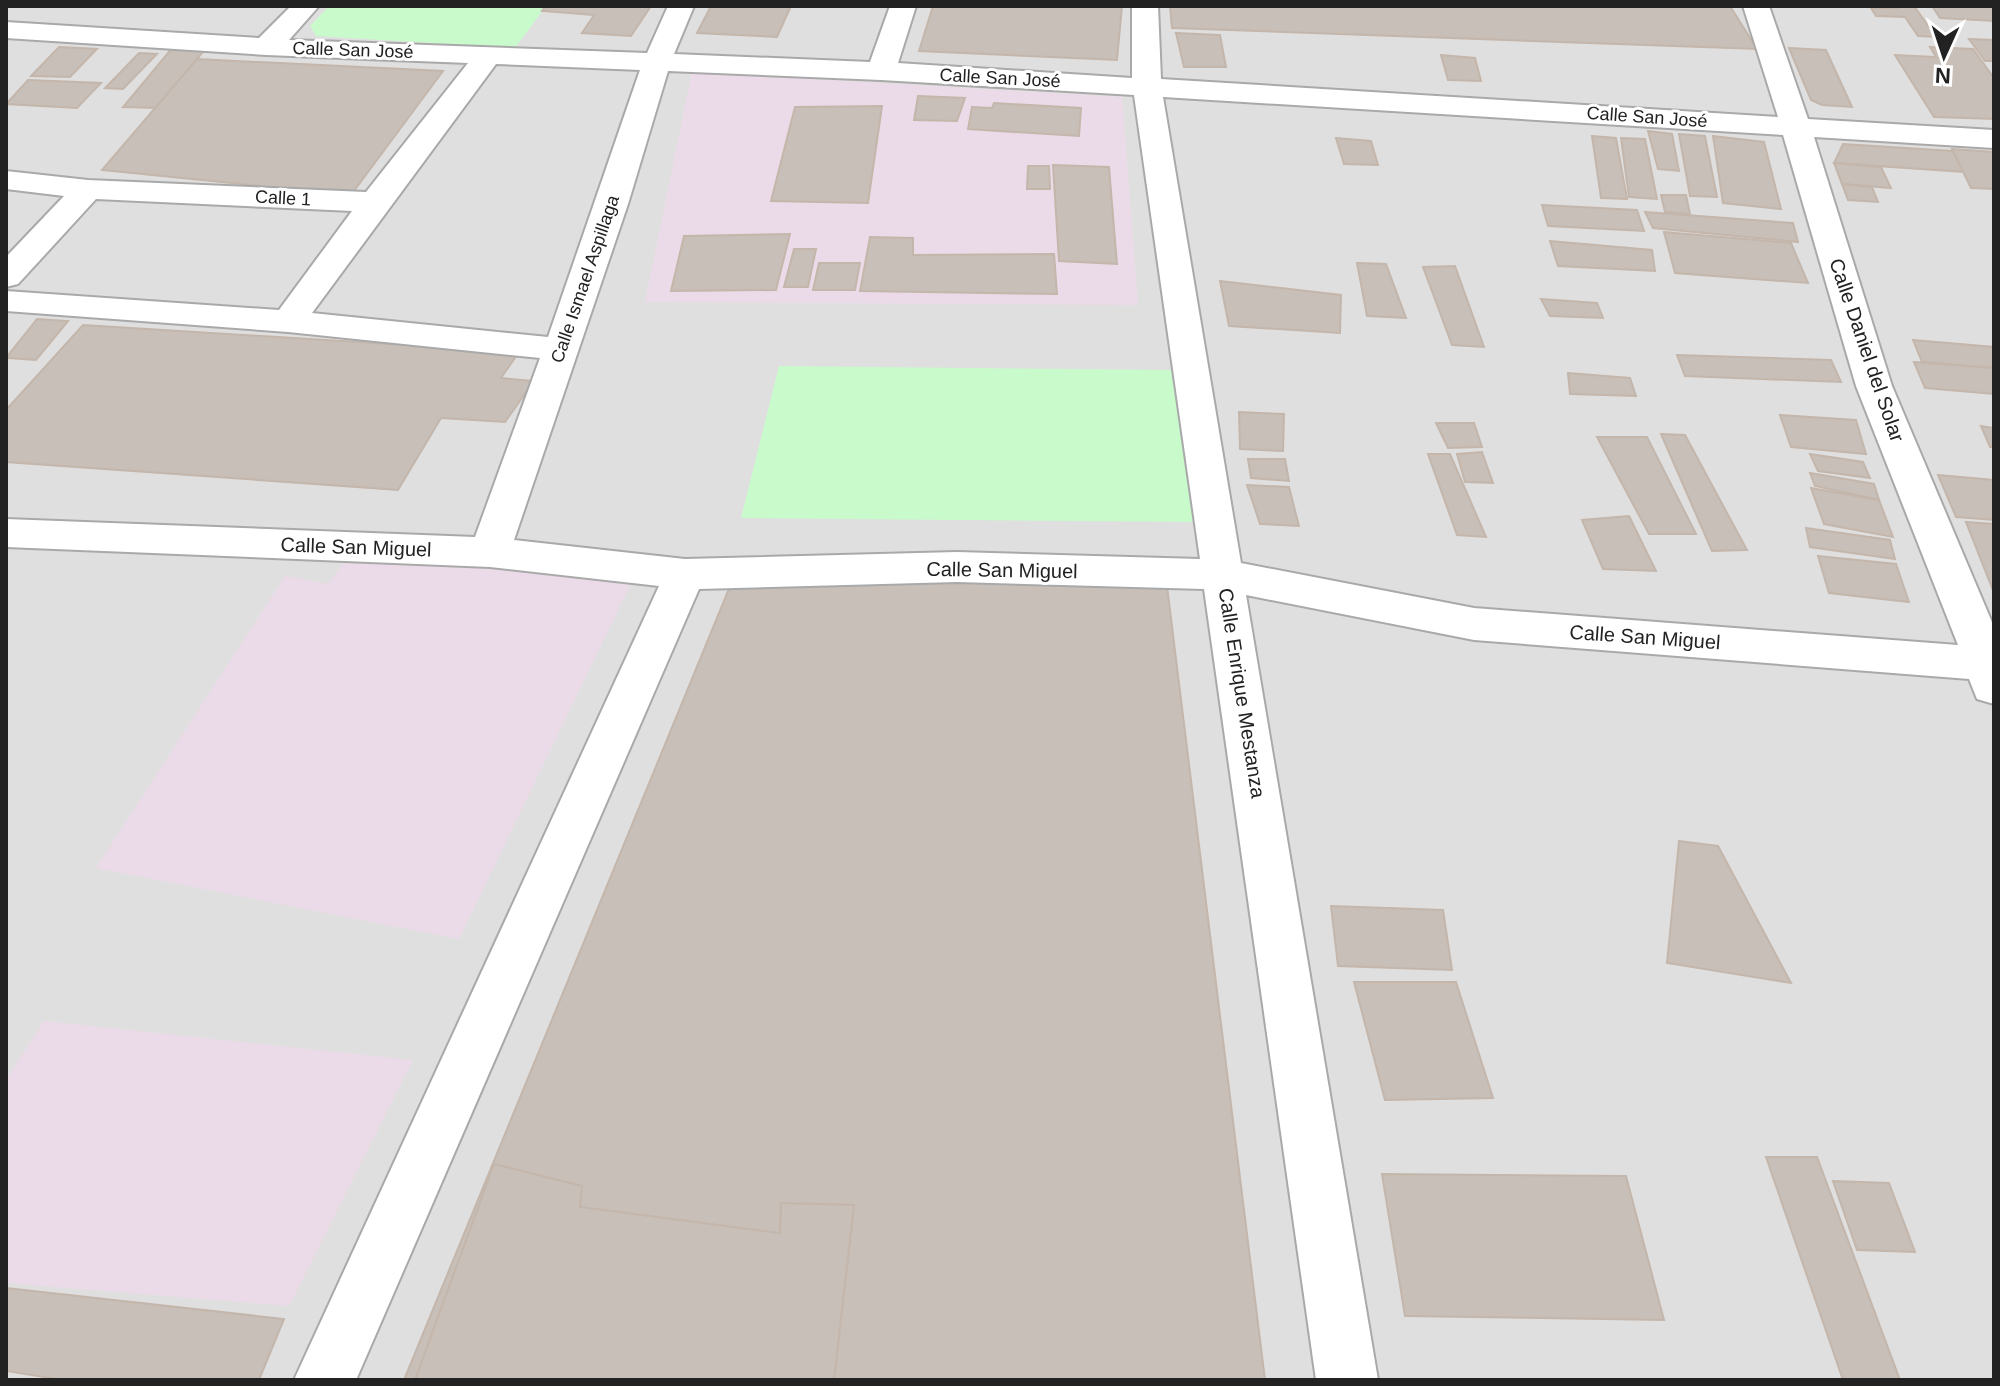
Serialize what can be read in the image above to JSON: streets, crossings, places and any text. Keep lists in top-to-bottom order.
{
  "streets": {
    "street": [
      "Calle San José",
      "Calle 1",
      "Calle Ismael Aspillaga",
      "Calle Daniel del Solar",
      "Calle San Miguel",
      "Calle Enrique Mestanza"
    ]
  },
  "crossings": [
    ["Calle San José", "Calle Ismael Aspillaga"],
    ["Calle San José", "Calle Daniel del Solar"],
    ["Calle San José", "Calle Enrique Mestanza"],
    ["Calle Ismael Aspillaga", "Calle San Miguel"],
    ["Calle Daniel del Solar", "Calle San Miguel"],
    ["Calle San Miguel", "Calle Enrique Mestanza"]
  ],
  "north": "bottom"
}
